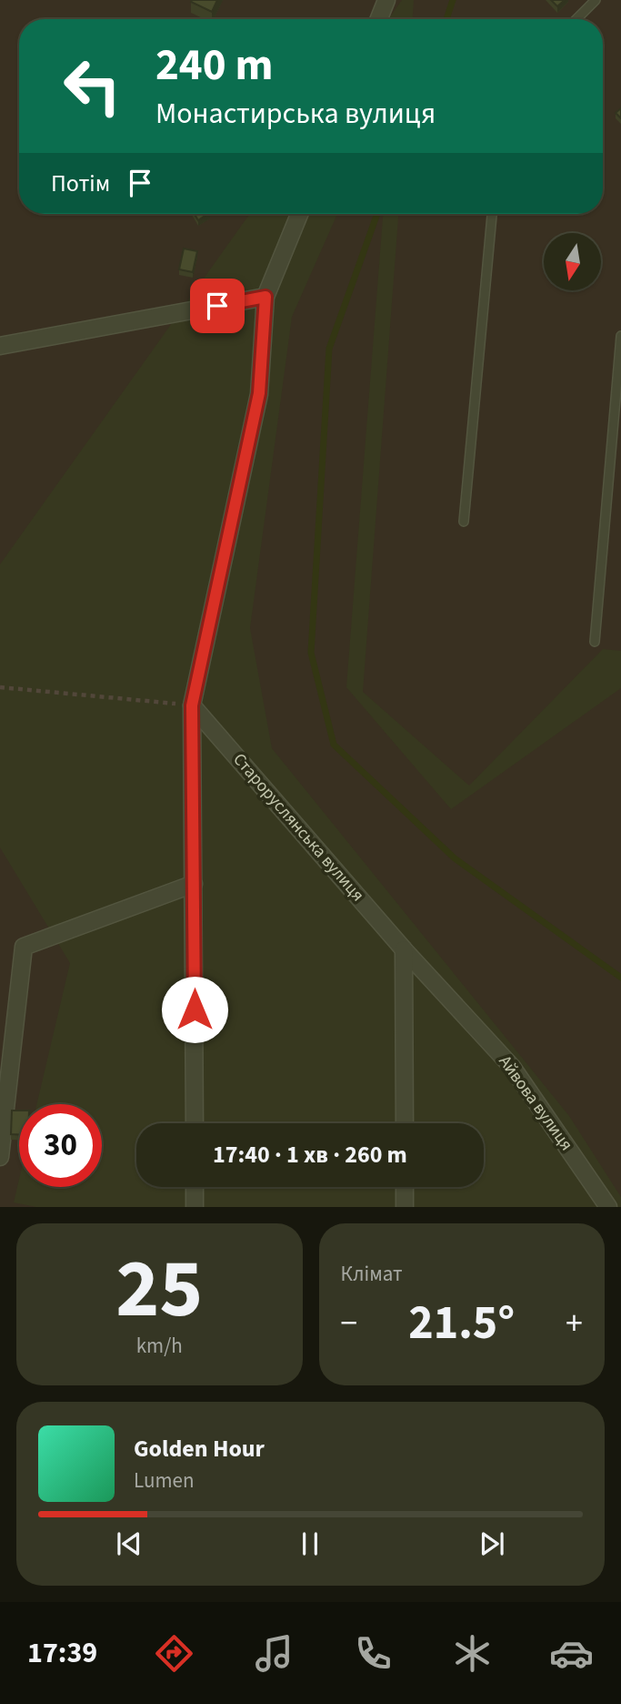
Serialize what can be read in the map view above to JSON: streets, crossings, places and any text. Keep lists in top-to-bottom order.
{
  "streets": {
    "street": ["Староруслянська вулиця", "Айвова вулиця"]
  },
  "crossings": [
    ["Староруслянська вулиця", "Айвова вулиця"]
  ],
  "north": "bottom",
  "page": {
    "turn": ["240 m", "Монастирська вулиця"],
    "then": "Потім",
    "limit": "30",
    "trip": "17:40 · 1 хв · 260 m",
    "tile": [
      ["25", "km/h"],
      "Клімат"
    ],
    "heat": ["−", "21.5°", "+"],
    "song": ["Golden Hour", "Lumen"],
    "tabs": "17:39"
  }
}
